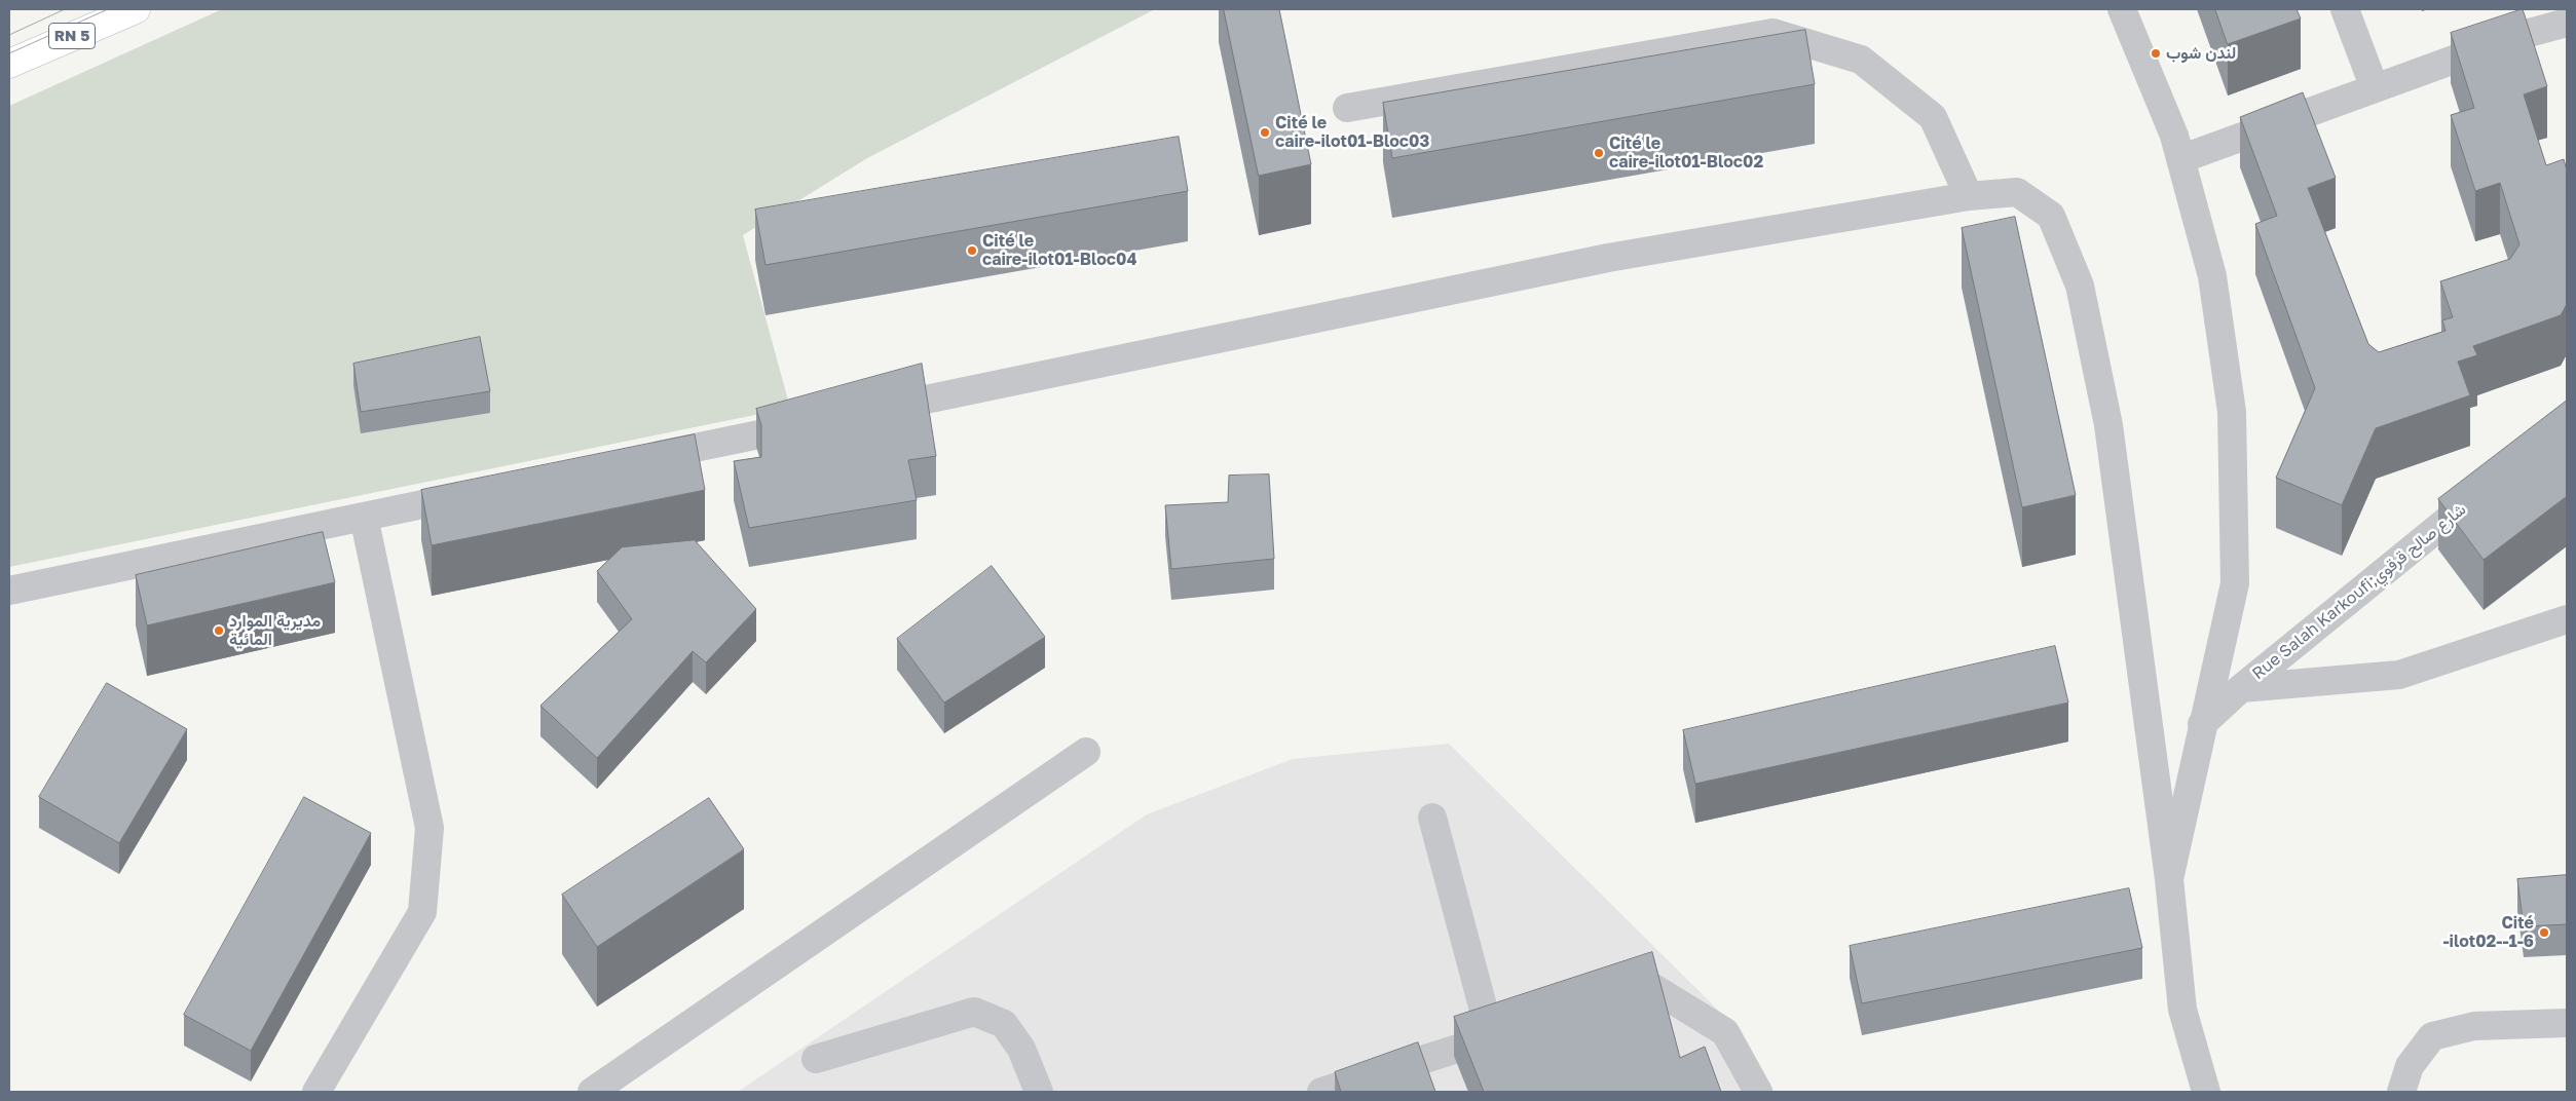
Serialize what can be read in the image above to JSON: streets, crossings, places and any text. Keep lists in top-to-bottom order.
{
  "streets": {
    "main road": ["RN 5"],
    "street": ["Rue Salah Karkoufi;شارع صالح قرقوي"]
  },
  "places": [
    "لندن شوب",
    "Cité le caire-ilot01-Bloc03",
    "Cité le caire-ilot01-Bloc02",
    "Cité le caire-ilot01-Bloc04",
    "مديرية الموارد المائية",
    "Cité -ilot02--1-6"
  ]
}
